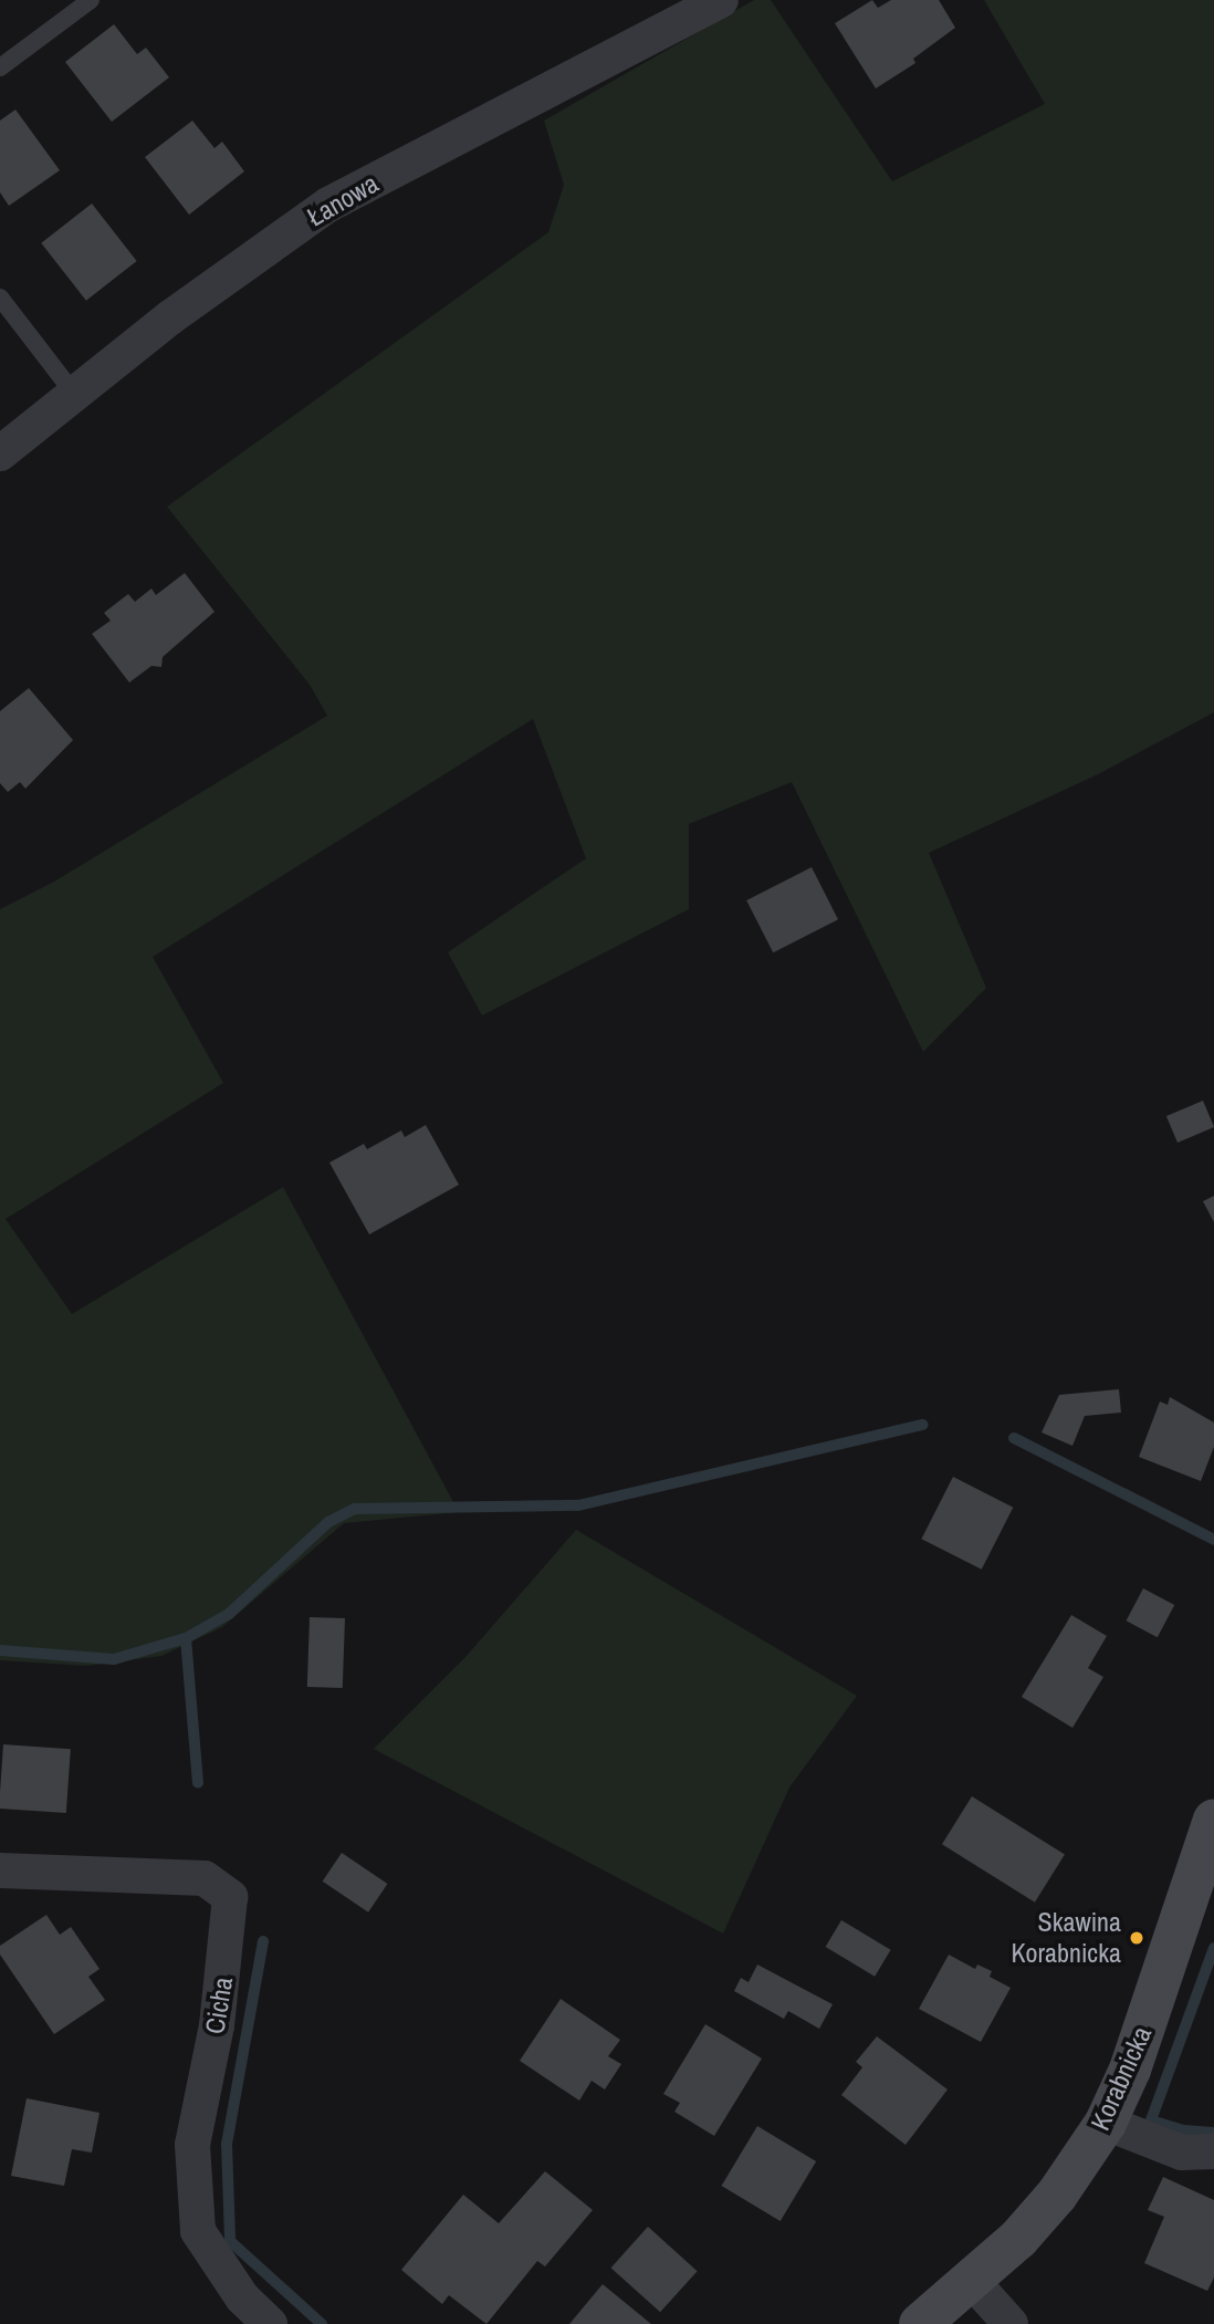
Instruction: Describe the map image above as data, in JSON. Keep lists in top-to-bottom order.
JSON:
{
  "streets": {
    "street": ["Łanowa", "Cicha", "Korabnicka"]
  },
  "places": ["Skawina Korabnicka"]
}
